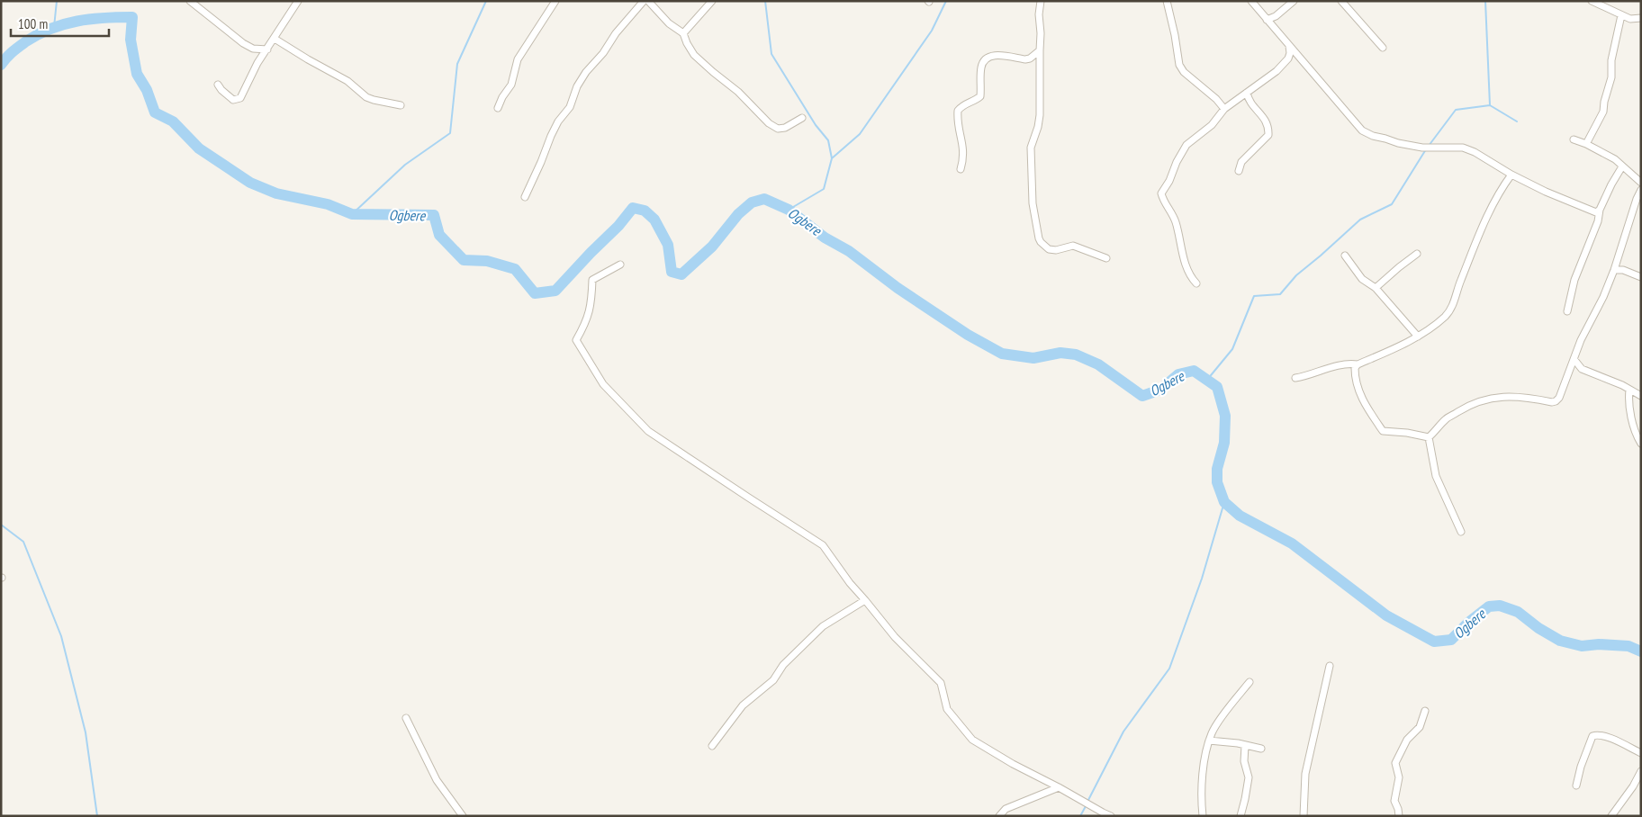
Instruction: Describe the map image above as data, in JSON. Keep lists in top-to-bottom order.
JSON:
{
  "water": ["Ogbere"],
  "scale_bar": "100 m"
}
